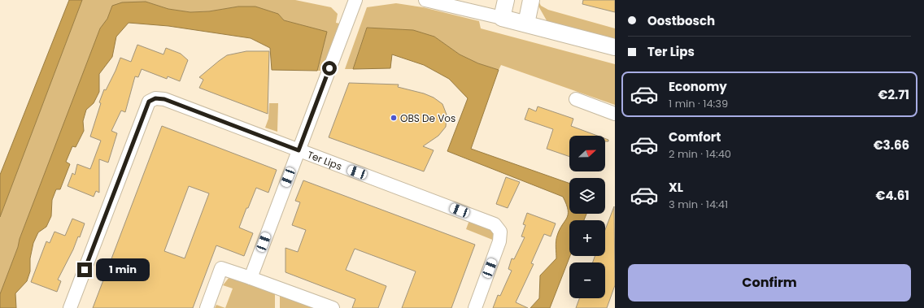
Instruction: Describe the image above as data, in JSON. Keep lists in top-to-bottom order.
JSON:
{
  "streets": {
    "street": ["Ter Lips"]
  },
  "places": ["OBS De Vos"],
  "north": "right",
  "page": {
    "banner": ["Oostbosch", "Ter Lips"],
    "list": [
      {
        "name": "Economy",
        "note": "1 min · 14:39",
        "value": "€2.71"
      },
      {
        "name": "Comfort",
        "note": "2 min · 14:40",
        "value": "€3.66"
      },
      {
        "name": "XL",
        "note": "3 min · 14:41",
        "value": "€4.61"
      }
    ],
    "map_buttons": ["+", "−"],
    "buttons": "Confirm",
    "bubble": "1 min"
  }
}
